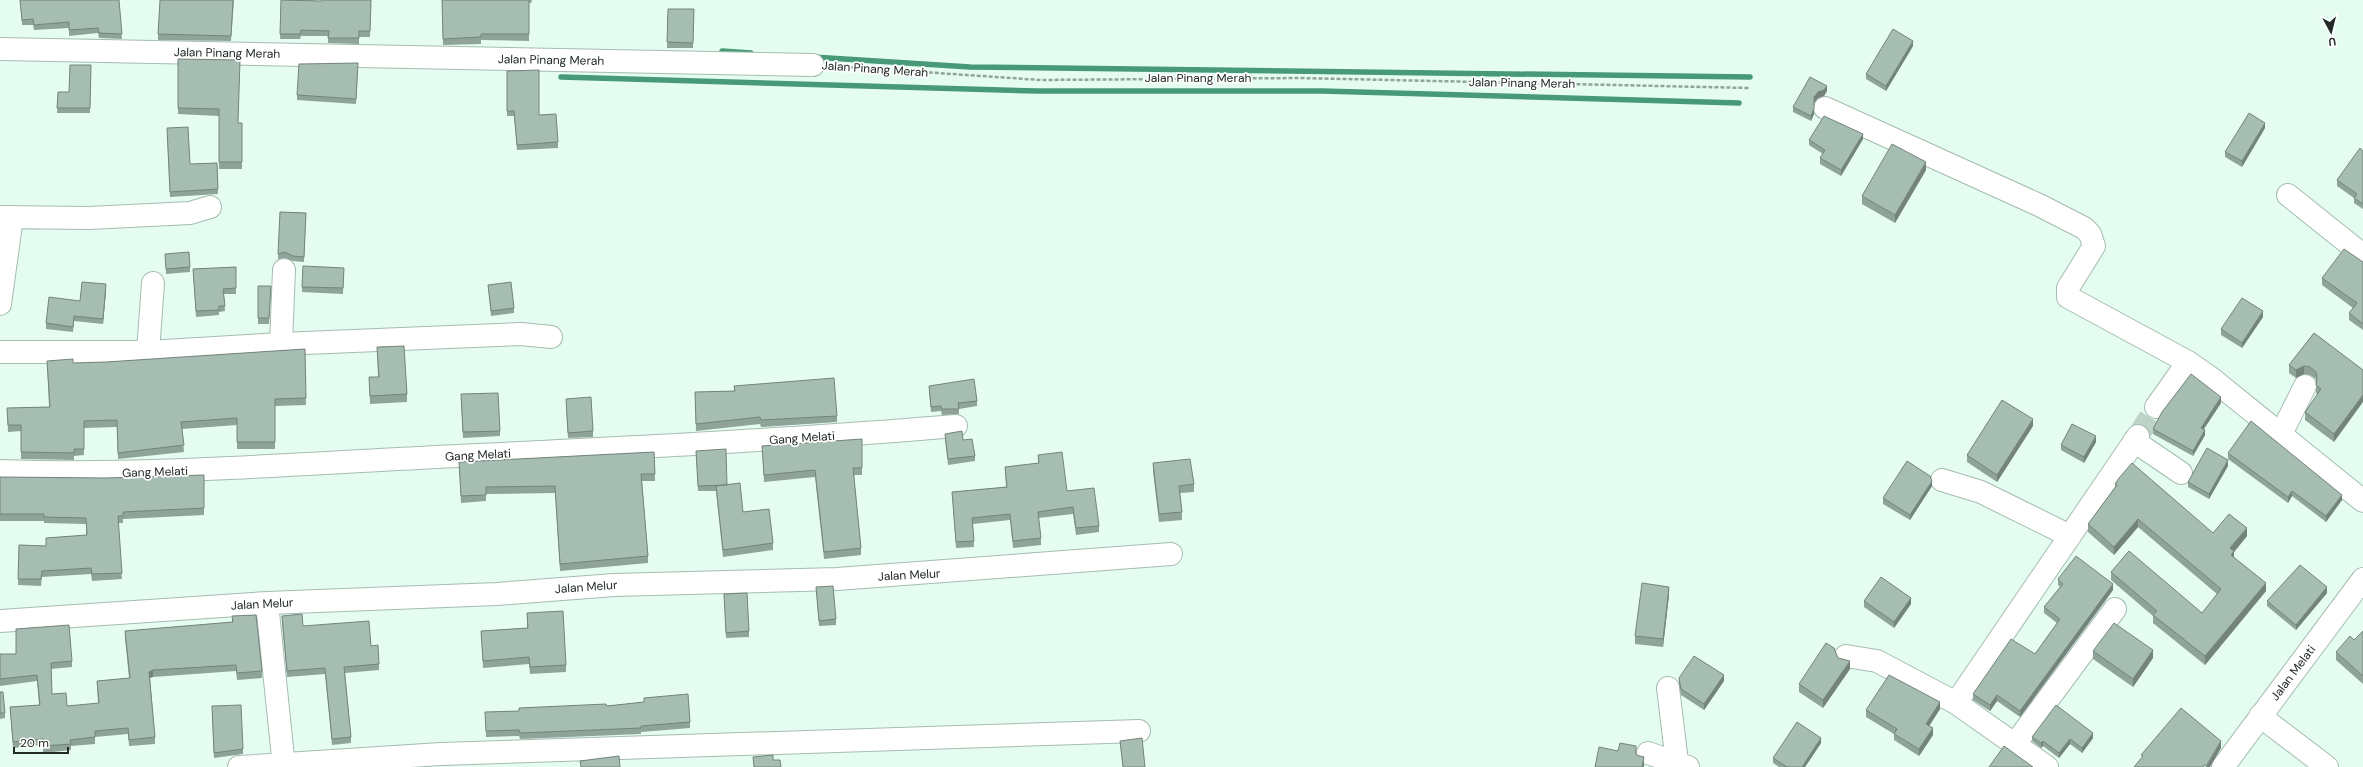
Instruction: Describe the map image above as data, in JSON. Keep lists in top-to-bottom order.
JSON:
{
  "streets": {
    "street": [
      "Jalan Pinang Merah",
      "Gang Melati",
      "Jalan Melur",
      "Jalan Melati"
    ]
  },
  "scale_bar": "20 m",
  "north": "bottom"
}
